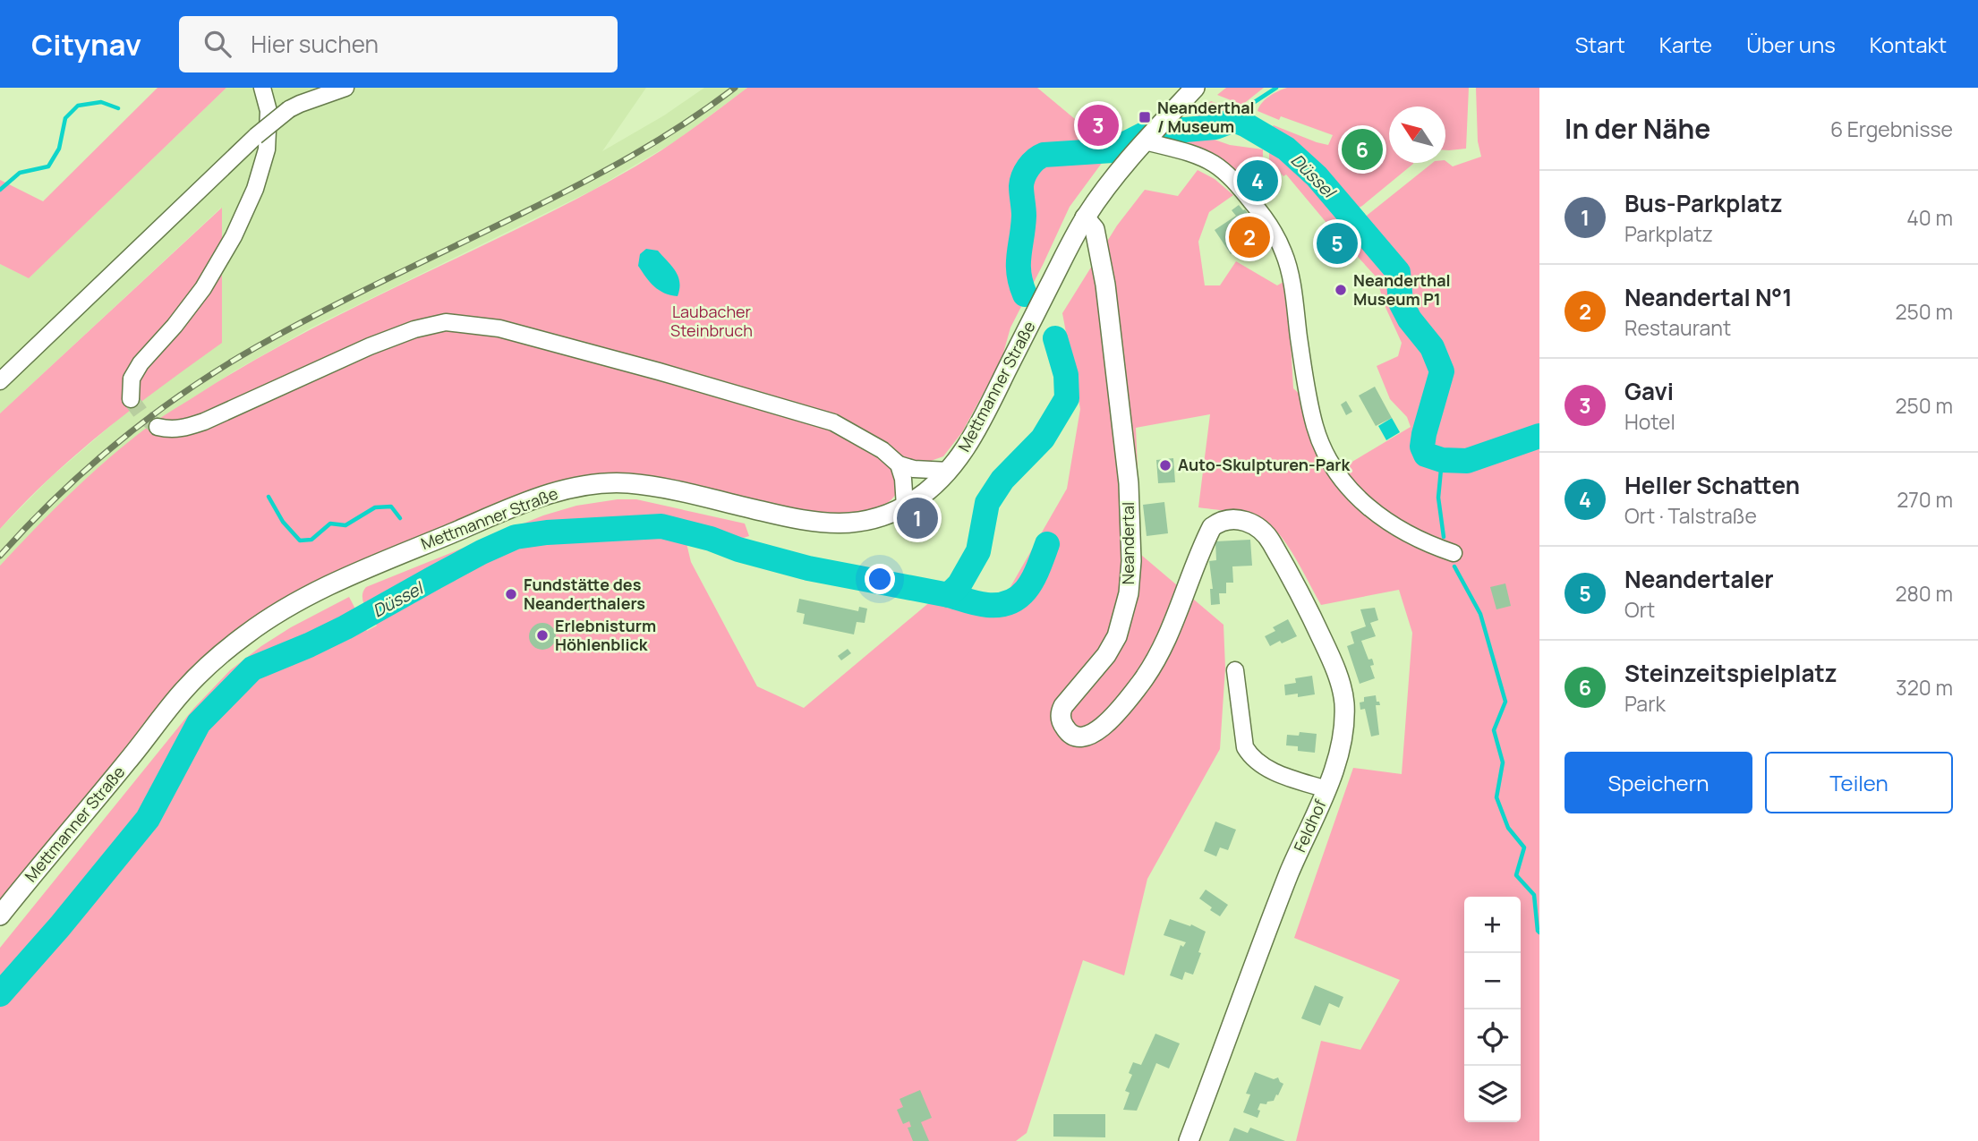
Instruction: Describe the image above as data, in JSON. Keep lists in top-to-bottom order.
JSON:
{
  "streets": {
    "main road": ["Mettmanner Straße", "Neandertal", "Feldhof"]
  },
  "crossings": [
    ["Mettmanner Straße", "Neandertal"],
    ["Neandertal", "Feldhof"]
  ],
  "water": ["Düssel"],
  "parks": ["Laubacher Steinbruch"],
  "places": {
    "transit": ["Neanderthal / Museum"],
    "other": [
      "Neanderthal Museum P1",
      "Auto-Skulpturen-Park",
      "Fundstätte des Neanderthalers",
      "Erlebnisturm Höhlenblick"
    ]
  },
  "north": "top left",
  "page": {
    "header": "Citynav",
    "search": "Hier suchen",
    "nav": [
      "Start",
      "Karte",
      "Über uns",
      "Kontakt"
    ],
    "heading": ["In der Nähe", "6 Ergebnisse"],
    "pins": [
      "3",
      "6",
      "4",
      "2",
      "5",
      "1"
    ],
    "list": [
      {
        "mark": "1",
        "name": "Bus-Parkplatz",
        "note": "Parkplatz",
        "value": "40 m"
      },
      {
        "mark": "2",
        "name": "Neandertal N°1",
        "note": "Restaurant",
        "value": "250 m"
      },
      {
        "mark": "3",
        "name": "Gavi",
        "note": "Hotel",
        "value": "250 m"
      },
      {
        "mark": "4",
        "name": "Heller Schatten",
        "note": "Ort · Talstraße",
        "value": "270 m"
      },
      {
        "mark": "5",
        "name": "Neandertaler",
        "note": "Ort",
        "value": "280 m"
      },
      {
        "mark": "6",
        "name": "Steinzeitspielplatz",
        "note": "Park",
        "value": "320 m"
      }
    ],
    "buttons": ["Speichern", "Teilen"],
    "map_buttons": ["+", "−"]
  }
}
